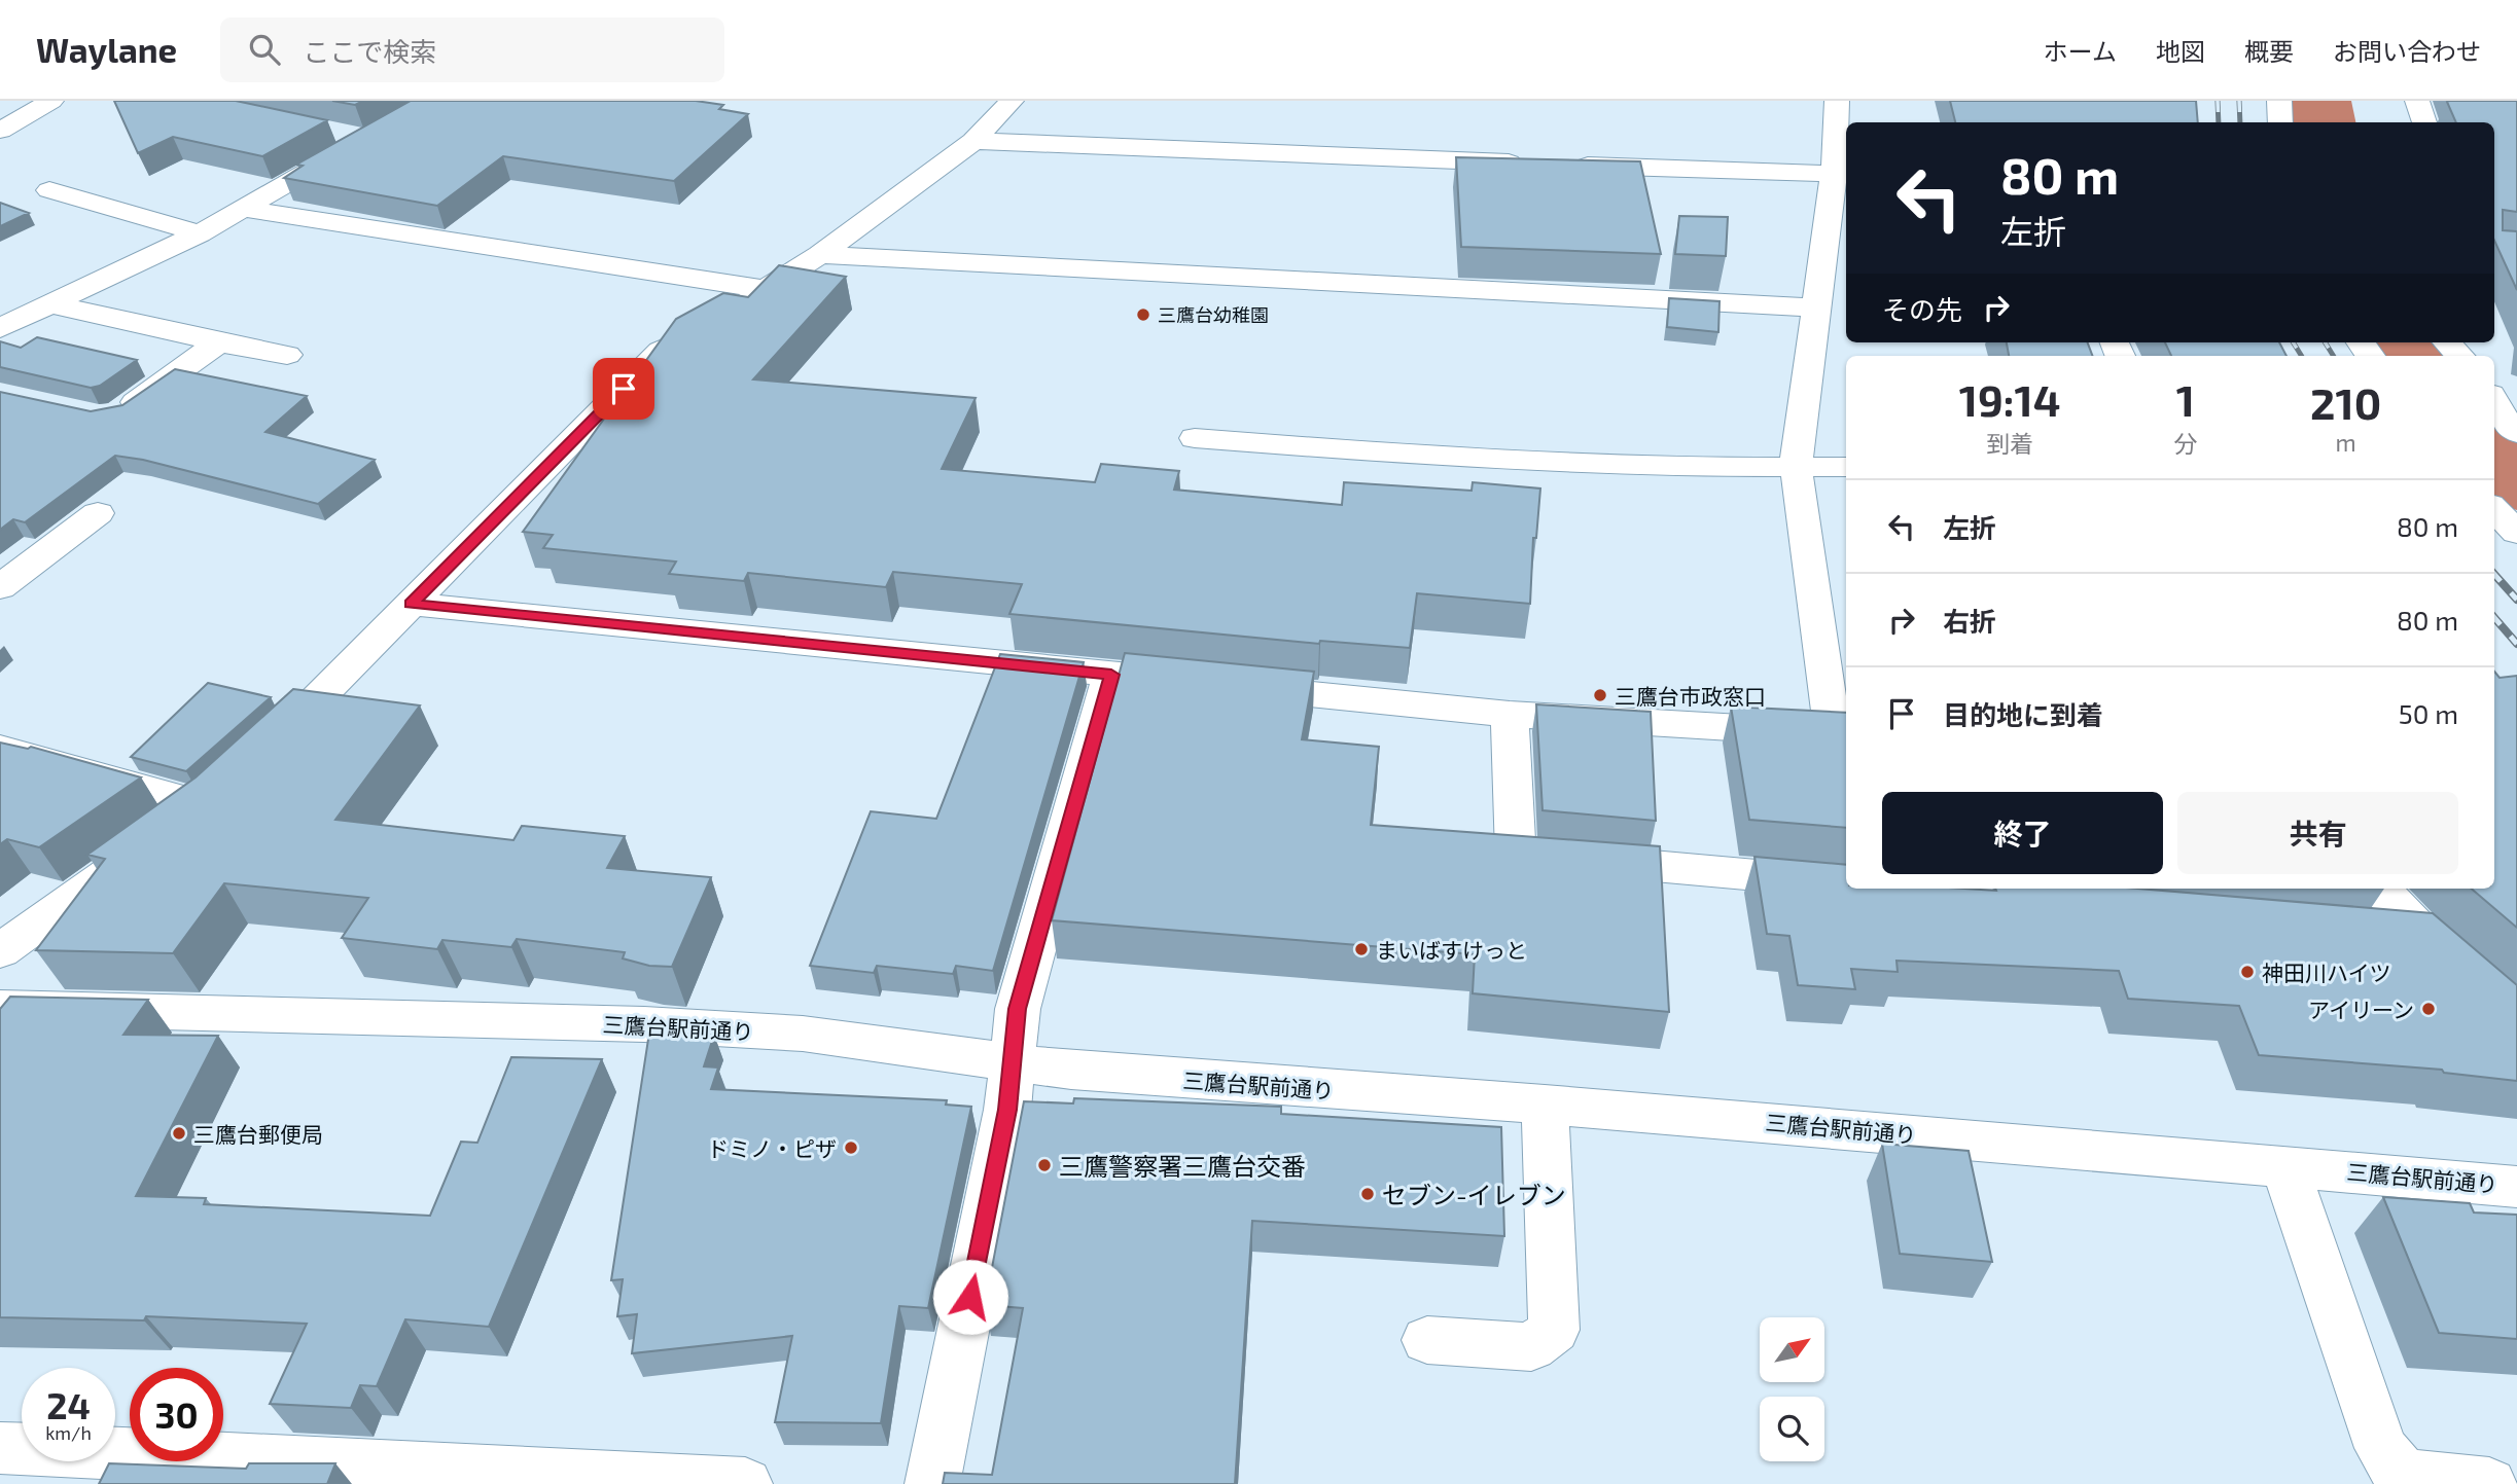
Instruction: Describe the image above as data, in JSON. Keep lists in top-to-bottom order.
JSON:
{
  "streets": {
    "street": ["三鷹台駅前通り"]
  },
  "places": [
    "三鷹台幼稚園",
    "三鷹台市政窓口",
    "まいばすけっと",
    "神田川ハイツ",
    "アイリーン",
    "三鷹台郵便局",
    "ドミノ・ピザ",
    "三鷹警察署三鷹台交番",
    "セブン-イレブン"
  ],
  "north": "top right",
  "page": {
    "header": "Waylane",
    "search": "ここで検索",
    "nav": [
      "ホーム",
      "地図",
      "概要",
      "お問い合わせ"
    ],
    "turn": ["80 m", "左折"],
    "then": "その先",
    "eta": [
      "19:14",
      "到着",
      "1",
      "分",
      "210",
      "m"
    ],
    "list": [
      {
        "name": "左折",
        "value": "80 m"
      },
      {
        "name": "右折",
        "value": "80 m"
      },
      {
        "name": "目的地に到着",
        "value": "50 m"
      }
    ],
    "buttons": ["終了", "共有"],
    "speed": "24 km/h",
    "limit": "30"
  }
}
